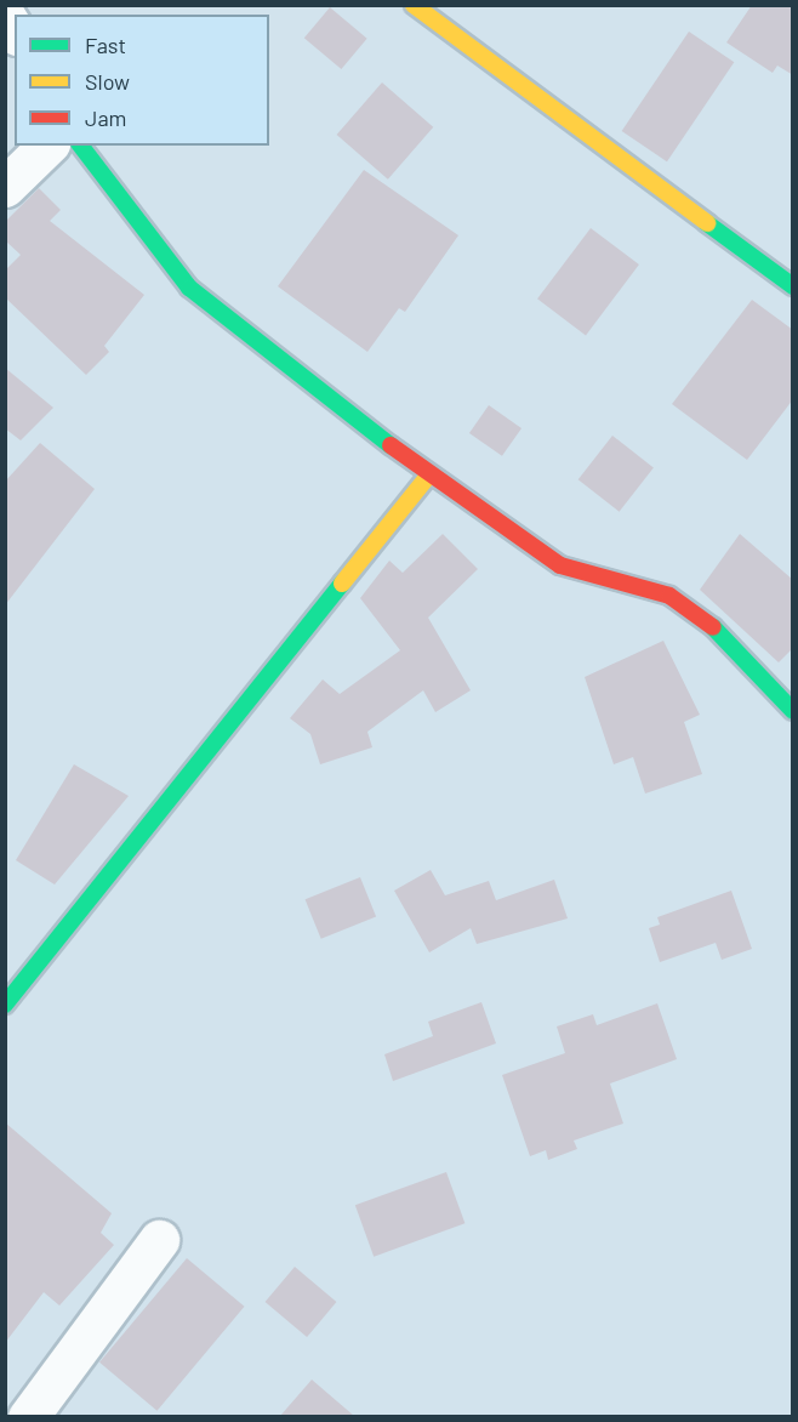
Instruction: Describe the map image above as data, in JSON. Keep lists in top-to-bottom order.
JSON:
{
  "legend": ["Fast", "Slow", "Jam"]
}
